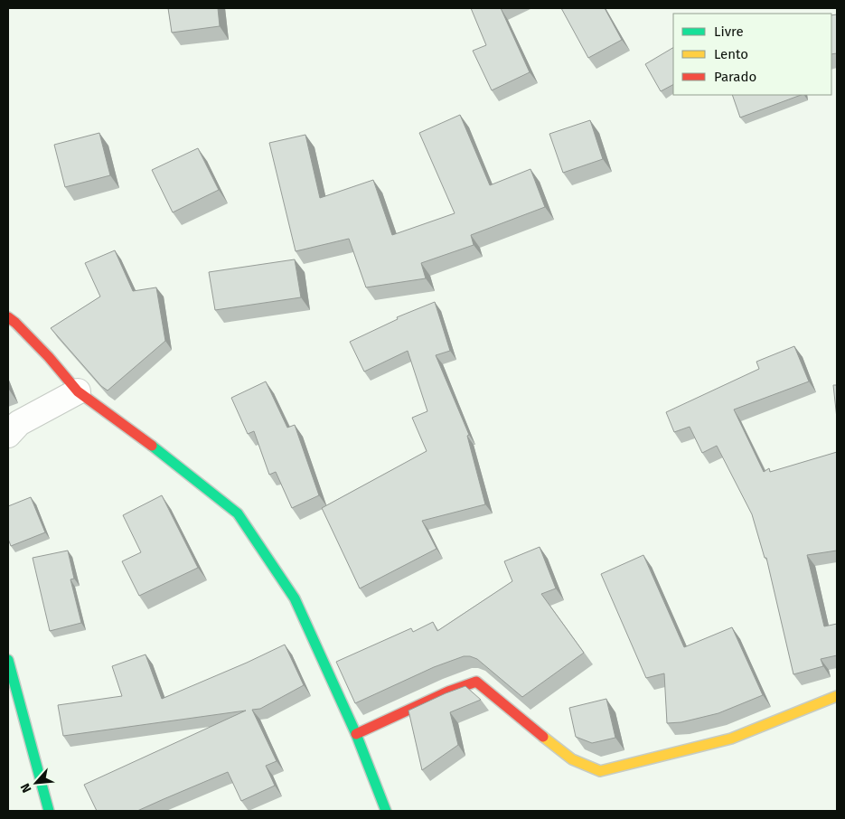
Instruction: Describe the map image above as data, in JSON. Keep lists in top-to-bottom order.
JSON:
{
  "legend": ["Livre", "Lento", "Parado"],
  "north": "bottom left"
}
